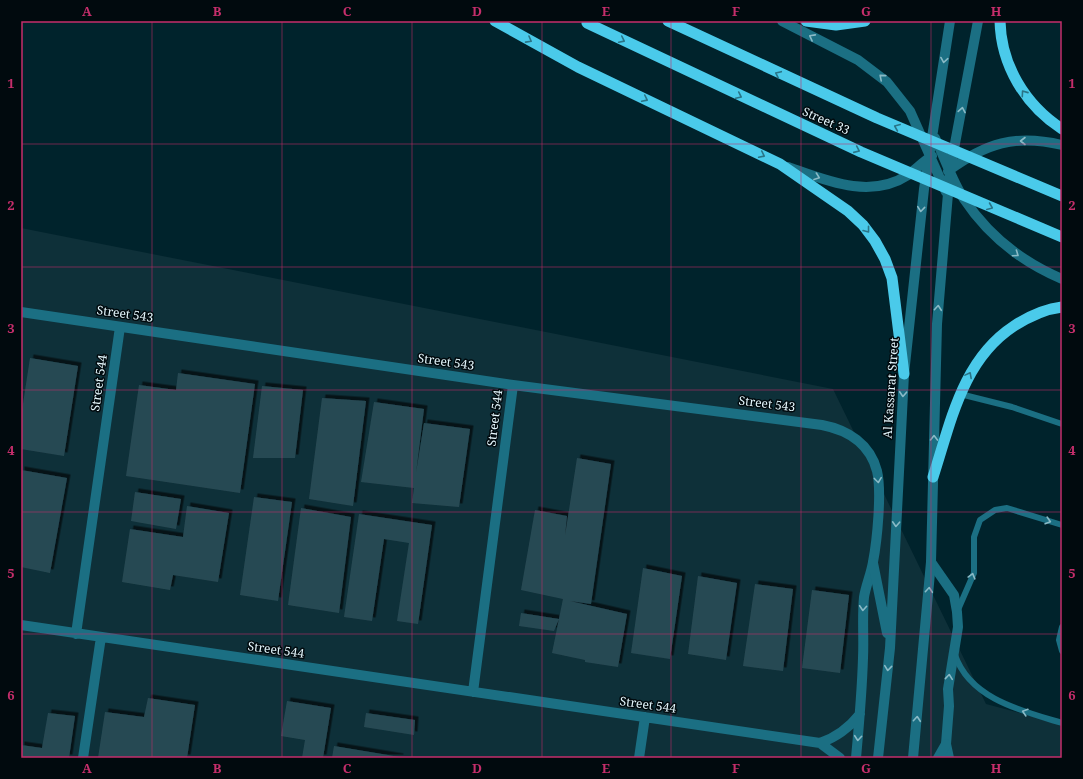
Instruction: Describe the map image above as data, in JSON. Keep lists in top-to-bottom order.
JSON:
{
  "streets": {
    "highway": ["Street 33"],
    "street": ["Street 543", "Street 544", "Al Kassarat Street"]
  },
  "crossings": [
    ["Street 543", "Street 544"]
  ],
  "one_way": ["Street 543"],
  "grid": {
    "columns": [
      "A",
      "B",
      "C",
      "D",
      "E",
      "F",
      "G",
      "H"
    ],
    "rows": [
      "1",
      "2",
      "3",
      "4",
      "5",
      "6"
    ]
  }
}
